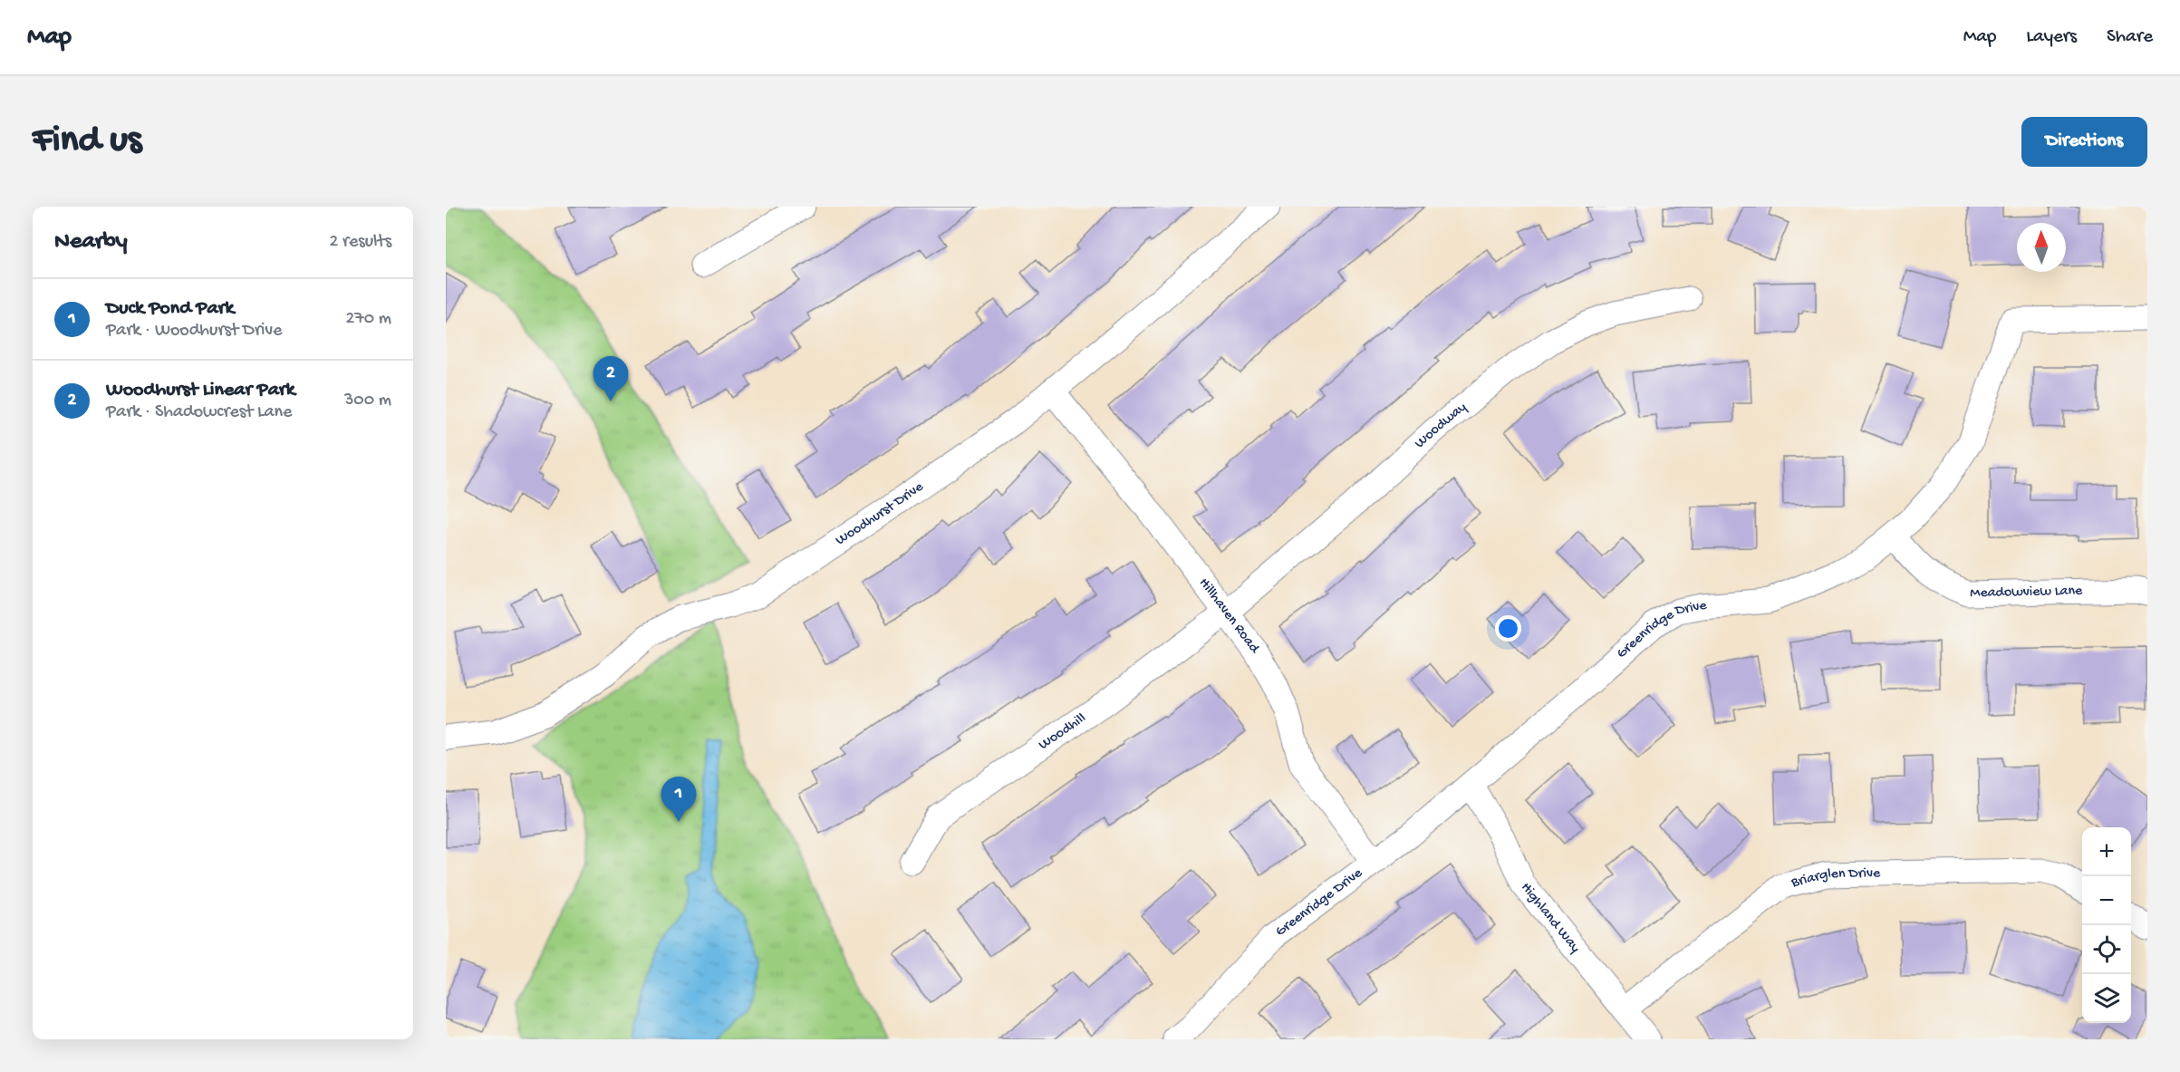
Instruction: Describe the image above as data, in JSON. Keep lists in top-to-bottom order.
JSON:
{
  "streets": {
    "street": [
      "Woodway",
      "Woodhurst Drive",
      "Meadowview Lane",
      "Hillhaven Road",
      "Greenridge Drive",
      "Woodhill",
      "Briarglen Drive",
      "Highland Way"
    ]
  },
  "crossings": [
    ["Woodway", "Hillhaven Road"],
    ["Woodway", "Woodhill"],
    ["Woodhurst Drive", "Hillhaven Road"],
    ["Meadowview Lane", "Greenridge Drive"],
    ["Hillhaven Road", "Greenridge Drive"],
    ["Hillhaven Road", "Woodhill"],
    ["Greenridge Drive", "Highland Way"],
    ["Briarglen Drive", "Highland Way"]
  ],
  "north": "top",
  "page": {
    "header": "Map",
    "nav": ["Map", "Layers", "Share"],
    "buttons": "Directions",
    "title": "Find us",
    "heading": ["Nearby", "2 results"],
    "list": [
      {
        "mark": "1",
        "name": "Duck Pond Park",
        "note": "Park · Woodhurst Drive",
        "value": "270 m"
      },
      {
        "mark": "2",
        "name": "Woodhurst Linear Park",
        "note": "Park · Shadowcrest Lane",
        "value": "300 m"
      }
    ],
    "pins": ["2", "1"],
    "map_buttons": ["+", "−"]
  }
}
